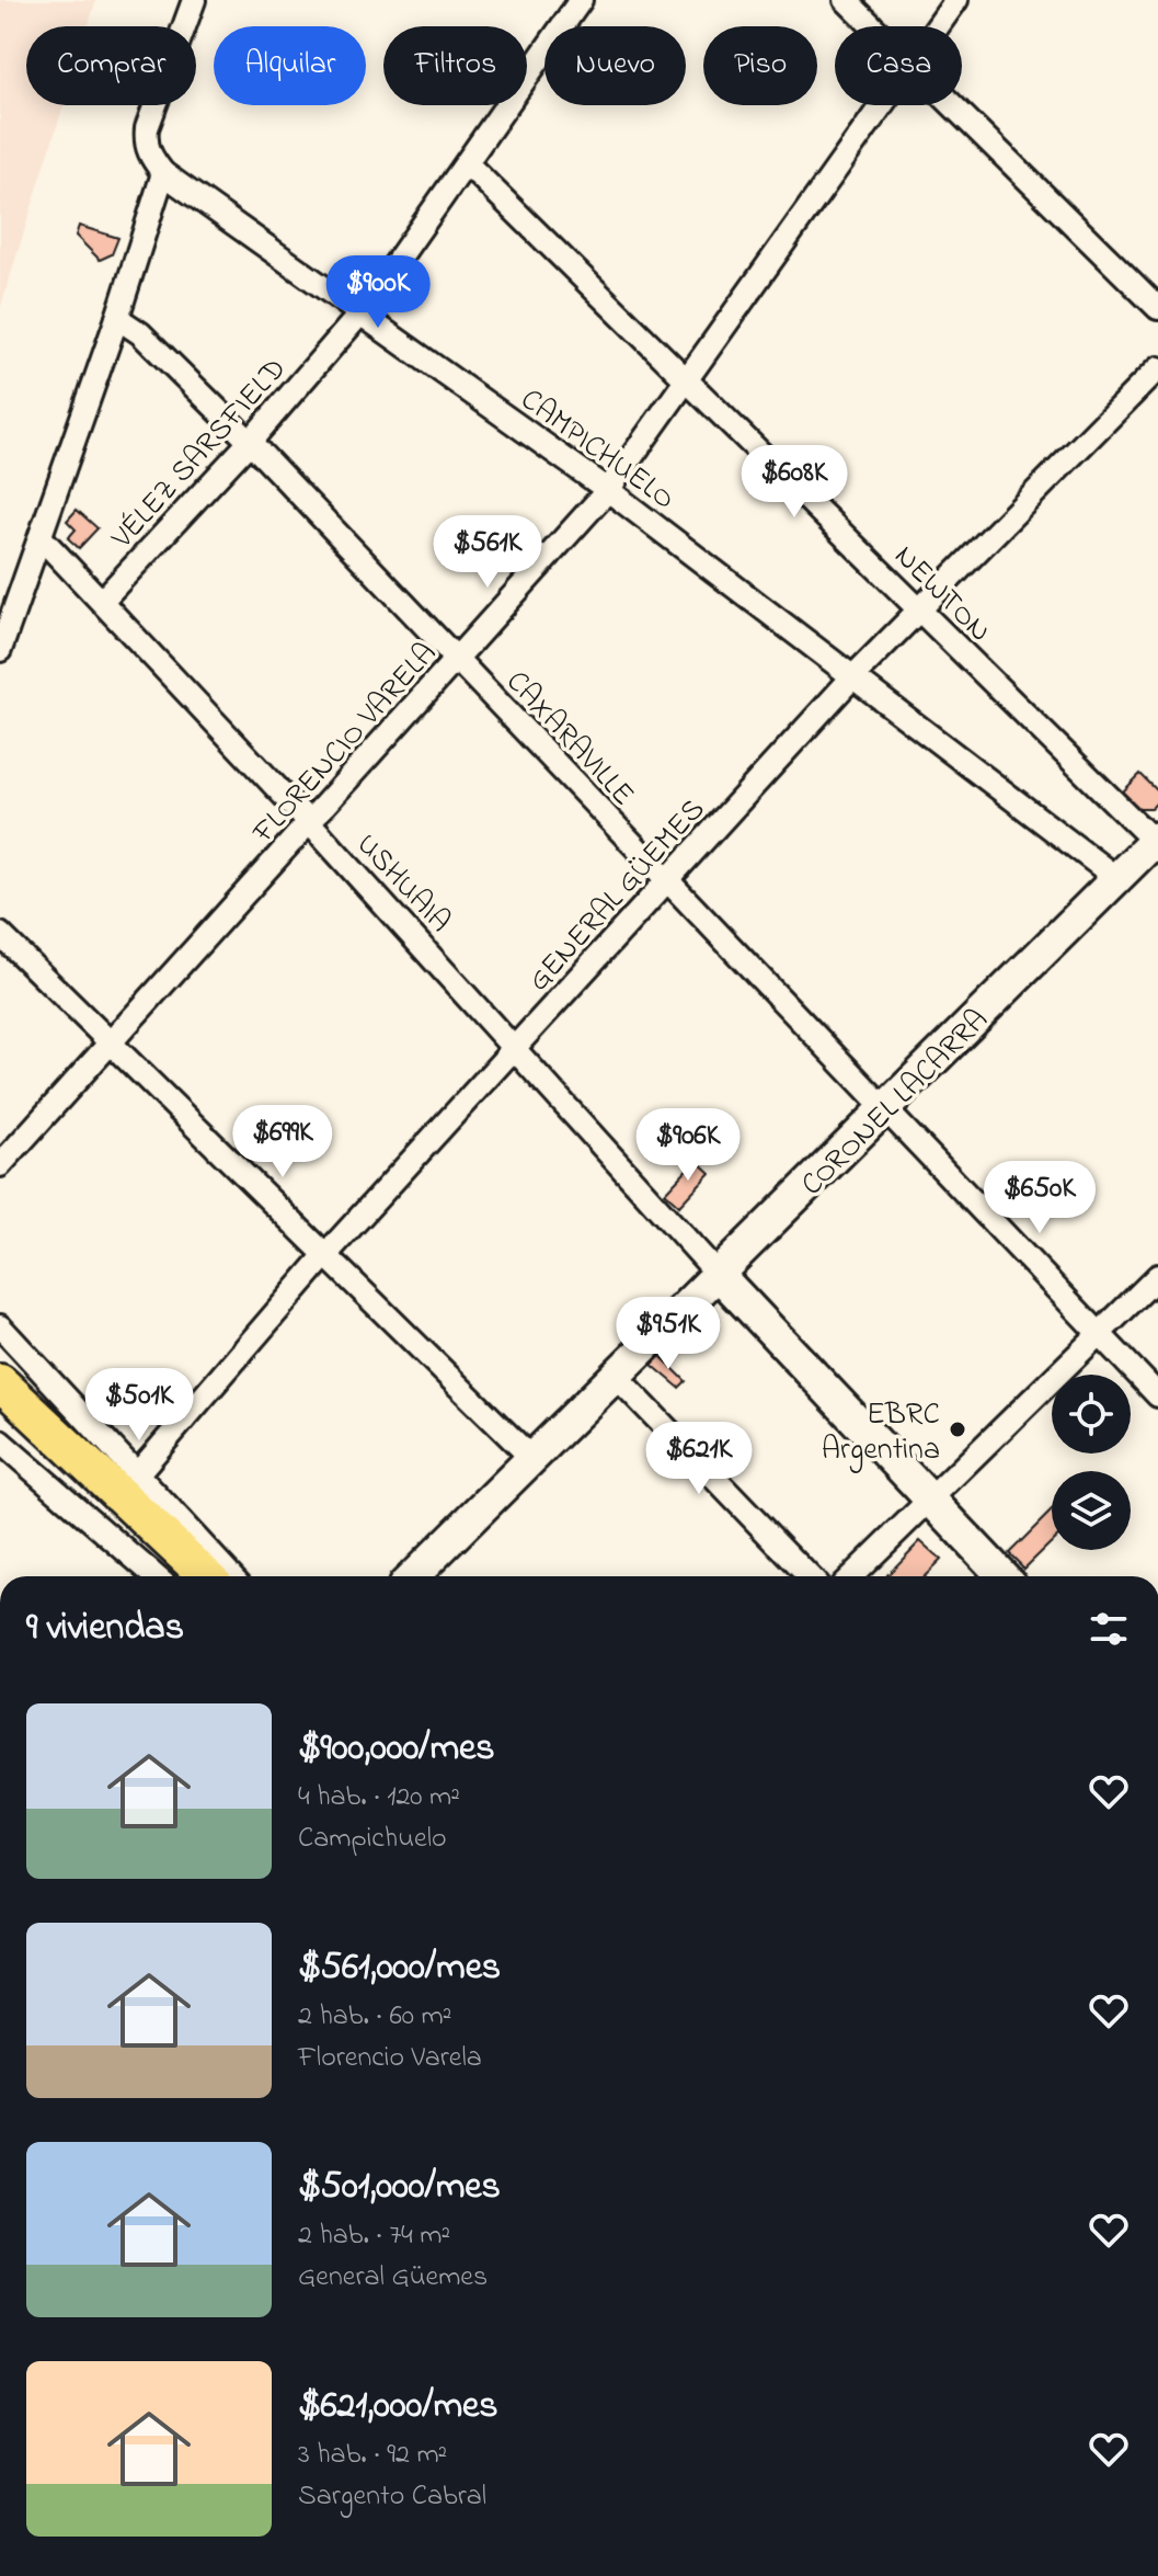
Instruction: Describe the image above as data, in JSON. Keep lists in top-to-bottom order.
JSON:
{
  "streets": {
    "street": [
      "CAMPICHUELO",
      "VÉLEZ SARSFIELD",
      "NEWTON",
      "CAXARAVILLE",
      "FLORENCIO VARELA",
      "USHUAIA",
      "GENERAL GÜEMES",
      "CORONEL LACARRA"
    ]
  },
  "crossings": [
    ["CAMPICHUELO", "VÉLEZ SARSFIELD"],
    ["CAMPICHUELO", "FLORENCIO VARELA"],
    ["CAMPICHUELO", "GENERAL GÜEMES"],
    ["CAMPICHUELO", "CORONEL LACARRA"],
    ["VÉLEZ SARSFIELD", "NEWTON"],
    ["VÉLEZ SARSFIELD", "CAXARAVILLE"],
    ["VÉLEZ SARSFIELD", "USHUAIA"],
    ["NEWTON", "FLORENCIO VARELA"],
    ["NEWTON", "GENERAL GÜEMES"],
    ["NEWTON", "CORONEL LACARRA"],
    ["CAXARAVILLE", "FLORENCIO VARELA"],
    ["CAXARAVILLE", "GENERAL GÜEMES"],
    ["CAXARAVILLE", "CORONEL LACARRA"],
    ["FLORENCIO VARELA", "USHUAIA"],
    ["USHUAIA", "GENERAL GÜEMES"],
    ["USHUAIA", "CORONEL LACARRA"]
  ],
  "places": ["EBRC Argentina"],
  "page": {
    "chip": [
      "Comprar",
      "Alquilar",
      "Filtros",
      "Nuevo",
      "Piso",
      "Casa"
    ],
    "price": [
      "$900K",
      "$608K",
      "$561K",
      "$699K",
      "$906K",
      "$650K",
      "$951K",
      "$501K",
      "$621K"
    ],
    "heading": "9 viviendas",
    "list": [
      {
        "name": "$900,000/mes",
        "note": "4 hab. · 120 m² · Campichuelo"
      },
      {
        "name": "$561,000/mes",
        "note": "2 hab. · 60 m² · Florencio Varela"
      },
      {
        "name": "$501,000/mes",
        "note": "2 hab. · 74 m² · General Güemes"
      },
      {
        "name": "$621,000/mes",
        "note": "3 hab. · 92 m² · Sargento Cabral"
      }
    ]
  }
}
